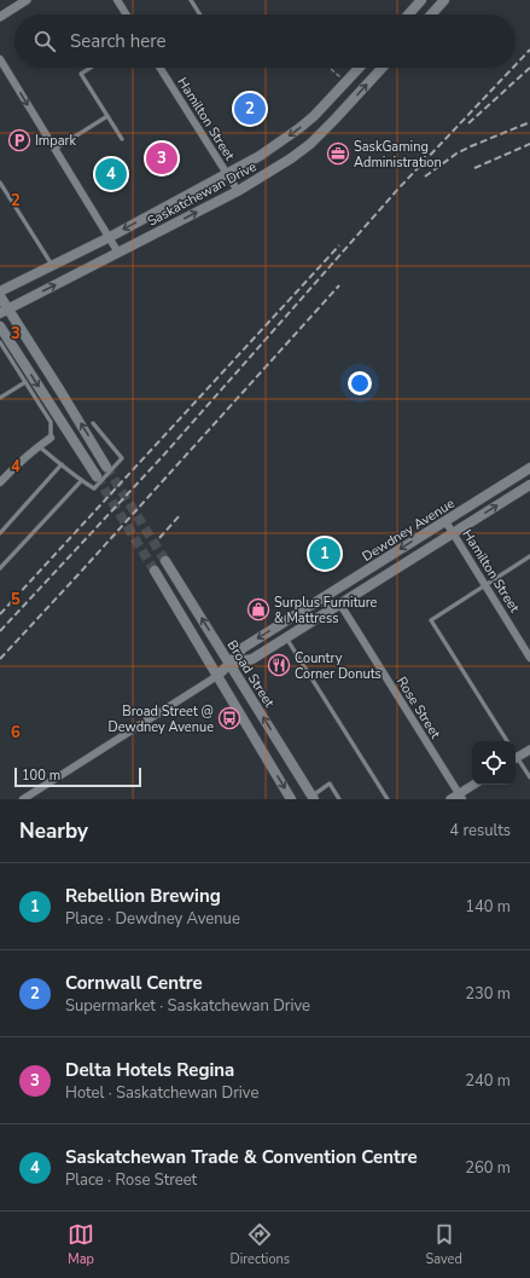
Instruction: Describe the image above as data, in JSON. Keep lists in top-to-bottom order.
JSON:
{
  "streets": {
    "main road": ["Saskatchewan Drive", "Dewdney Avenue", "Broad Street"],
    "street": ["Hamilton Street", "Rose Street"]
  },
  "crossings": [
    ["Hamilton Street", "Saskatchewan Drive"],
    ["Hamilton Street", "Dewdney Avenue"],
    ["Dewdney Avenue", "Broad Street"],
    ["Dewdney Avenue", "Rose Street"]
  ],
  "places": {
    "parking": ["Impark"],
    "office": ["SaskGaming Administration"],
    "shop": ["Surplus Furniture & Mattress"],
    "restaurant": ["Country Corner Donuts"],
    "bus stop": ["Broad Street @ Dewdney Avenue"]
  },
  "scale_bar": "100 m",
  "page": {
    "search": "Search here",
    "pins": [
      "2",
      "3",
      "4",
      "1"
    ],
    "scale": "100 m",
    "heading": ["Nearby", "4 results"],
    "list": [
      {
        "mark": "1",
        "name": "Rebellion Brewing",
        "note": "Place · Dewdney Avenue",
        "value": "140 m"
      },
      {
        "mark": "2",
        "name": "Cornwall Centre",
        "note": "Supermarket · Saskatchewan Drive",
        "value": "230 m"
      },
      {
        "mark": "3",
        "name": "Delta Hotels Regina",
        "note": "Hotel · Saskatchewan Drive",
        "value": "240 m"
      },
      {
        "mark": "4",
        "name": "Saskatchewan Trade & Convention Centre",
        "note": "Place · Rose Street",
        "value": "260 m"
      }
    ],
    "nav": ["Map", "Directions", "Saved"]
  },
  "grid": {
    "rows": [
      "2",
      "3",
      "4",
      "5",
      "6"
    ]
  }
}
